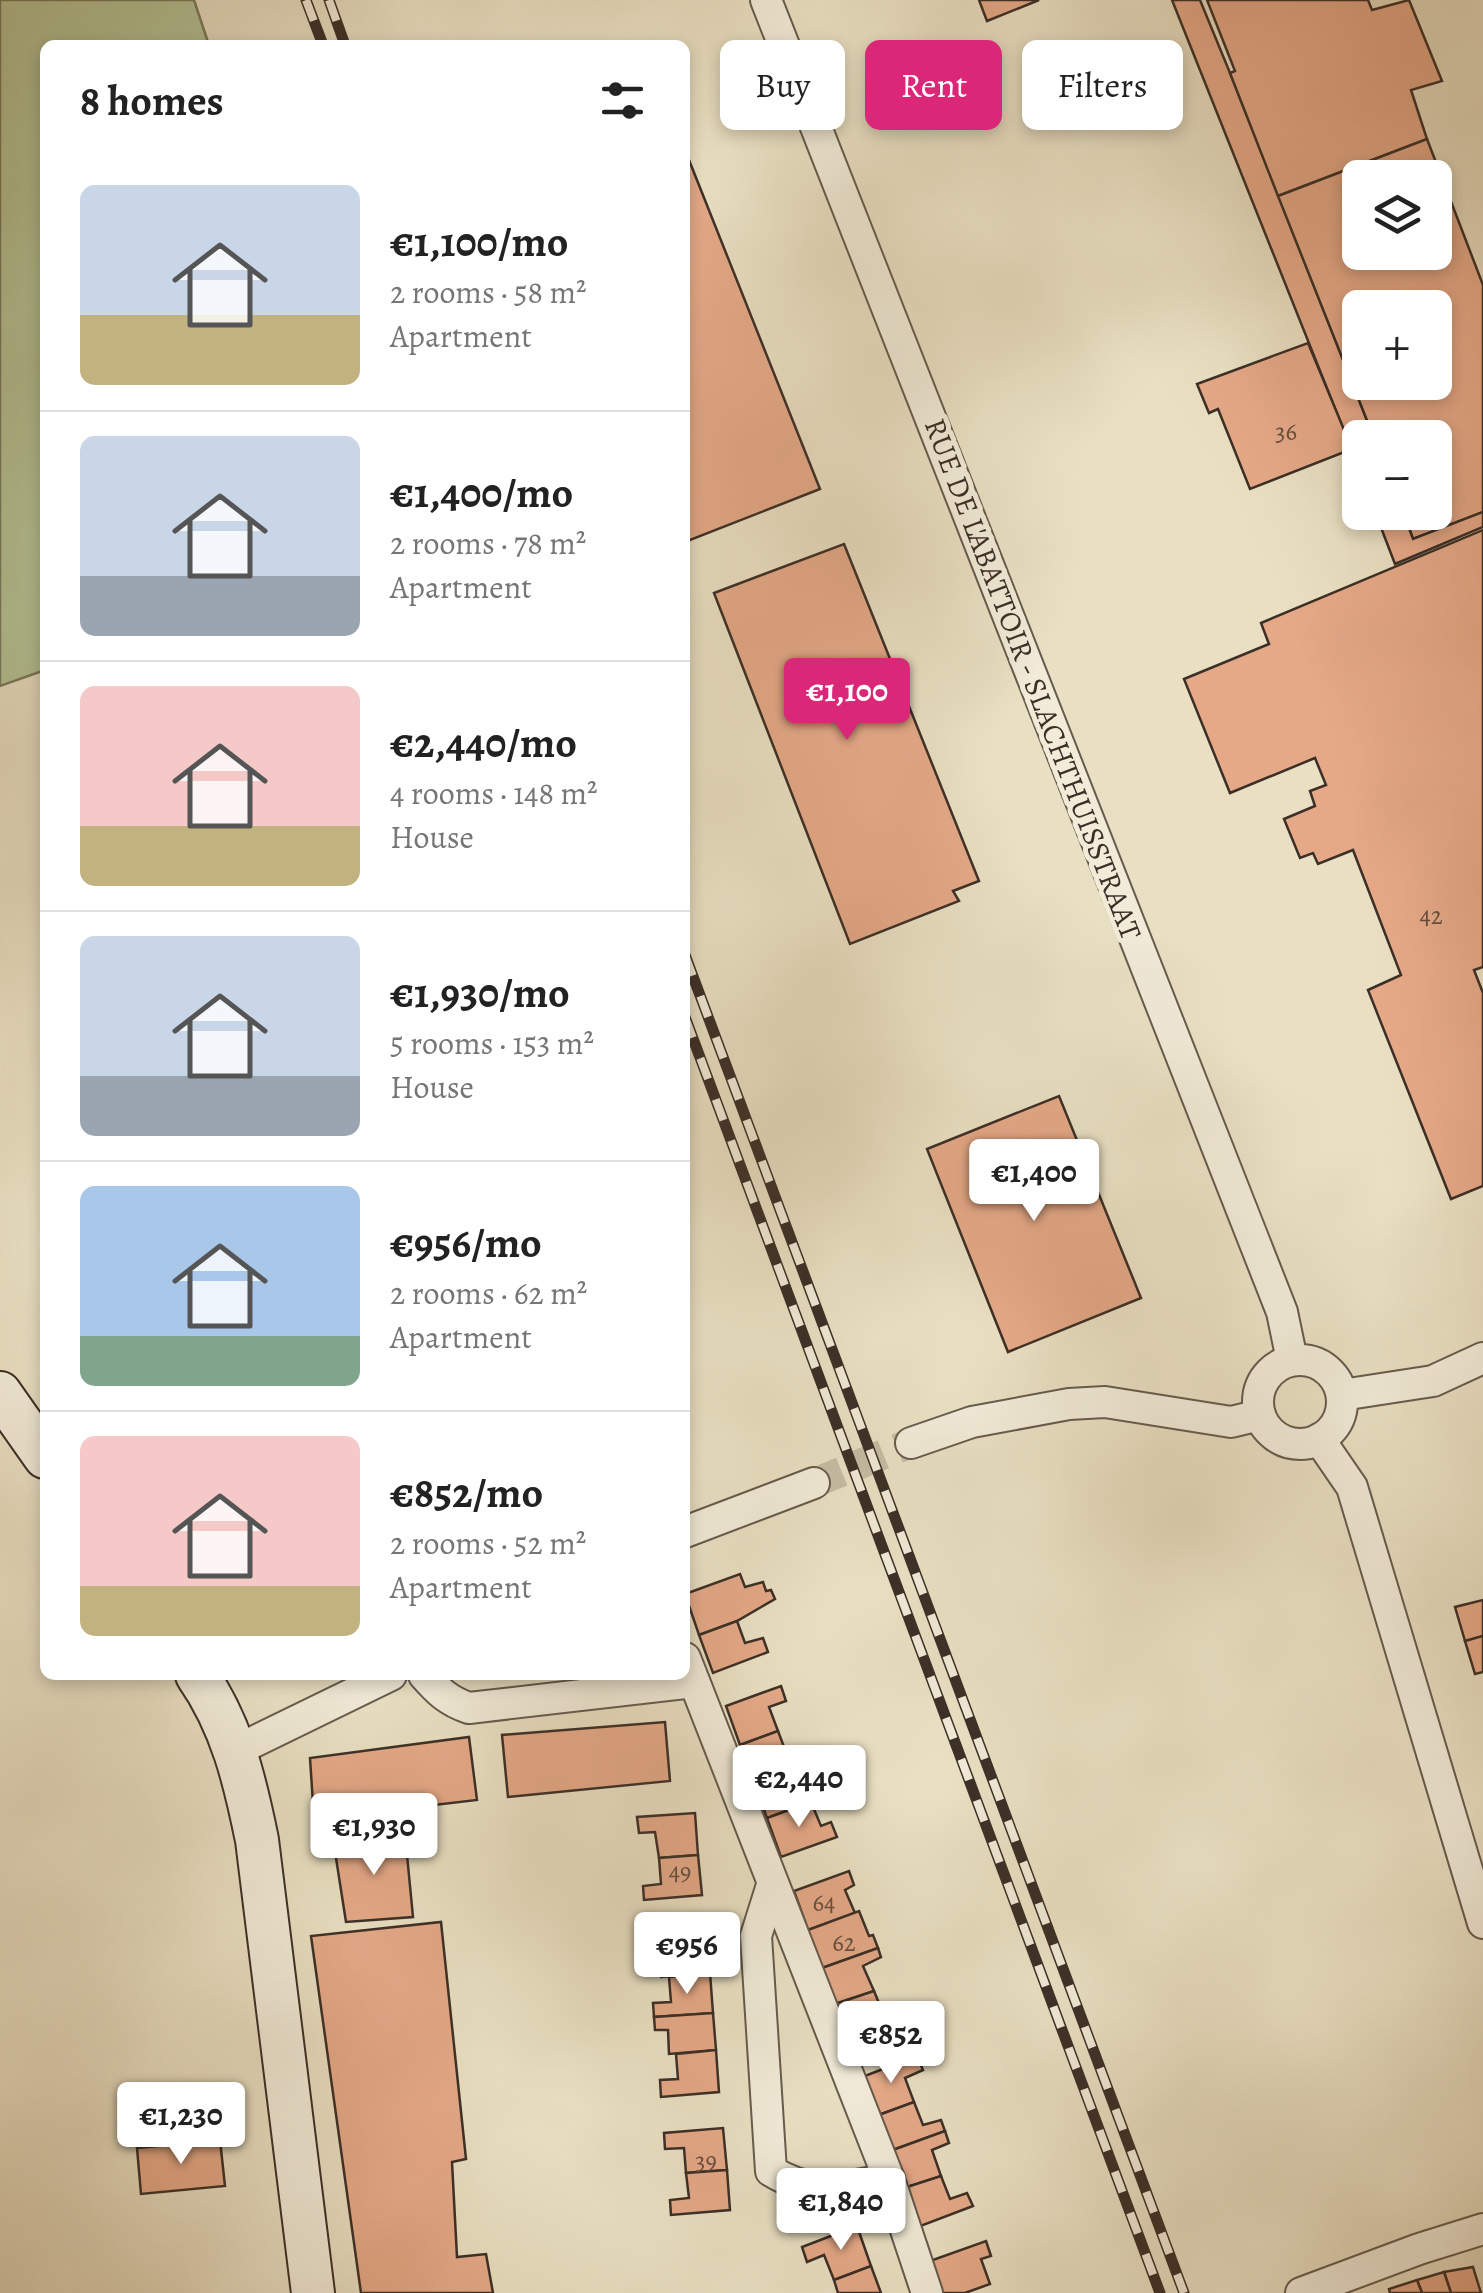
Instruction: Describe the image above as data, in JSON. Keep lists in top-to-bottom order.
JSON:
{
  "streets": {
    "street": ["RUE DE L'ABATTOIR - SLACHTHUISSTRAAT"]
  },
  "house_numbers": [
    "36",
    "42",
    "49",
    "64",
    "62",
    "39"
  ],
  "page": {
    "chip": ["Buy", "Rent", "Filters"],
    "heading": "8 homes",
    "map_buttons": ["+", "−"],
    "list": [
      {
        "name": "€1,100/mo",
        "note": "2 rooms · 58 m² · Apartment"
      },
      {
        "name": "€1,400/mo",
        "note": "2 rooms · 78 m² · Apartment"
      },
      {
        "name": "€2,440/mo",
        "note": "4 rooms · 148 m² · House"
      },
      {
        "name": "€1,930/mo",
        "note": "5 rooms · 153 m² · House"
      },
      {
        "name": "€956/mo",
        "note": "2 rooms · 62 m² · Apartment"
      },
      {
        "name": "€852/mo",
        "note": "2 rooms · 52 m² · Apartment"
      }
    ],
    "price": [
      "€1,100",
      "€1,400",
      "€2,440",
      "€1,930",
      "€956",
      "€852",
      "€1,230",
      "€1,840"
    ]
  }
}
